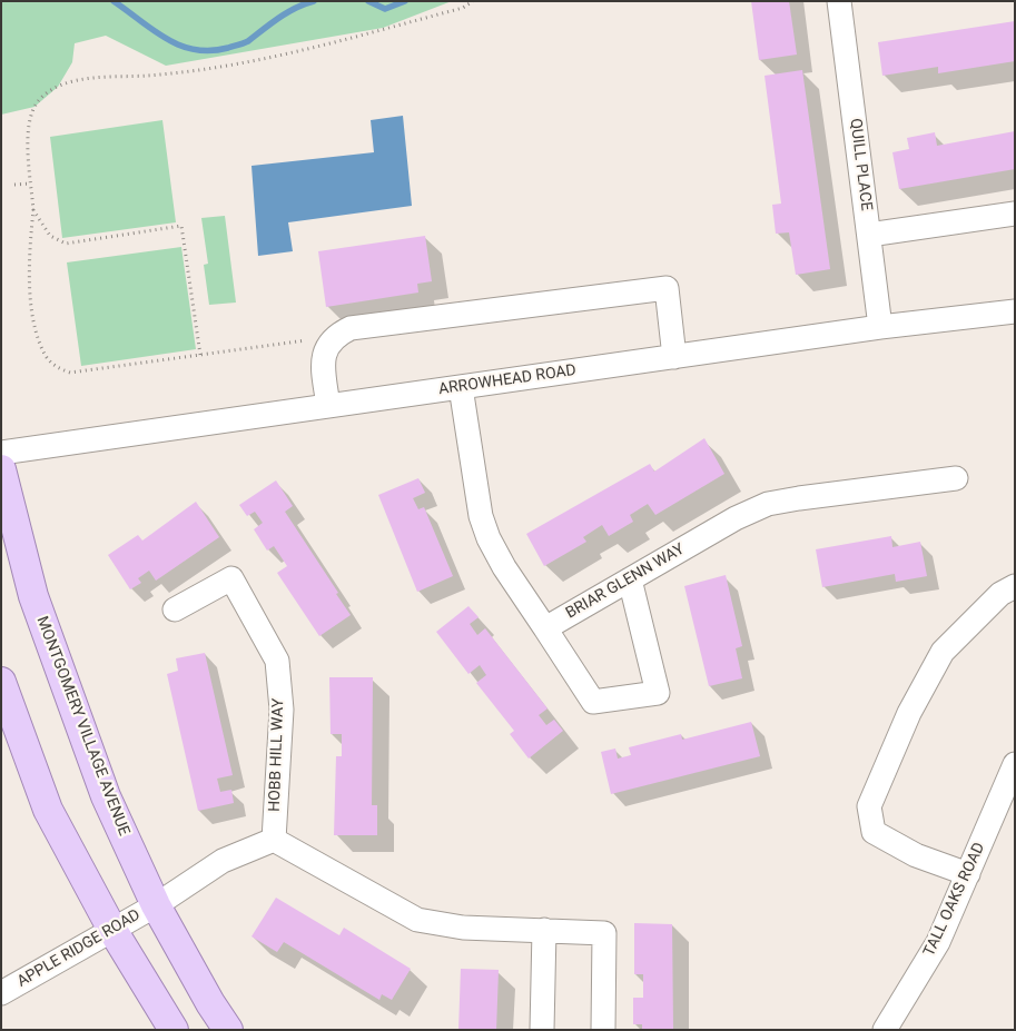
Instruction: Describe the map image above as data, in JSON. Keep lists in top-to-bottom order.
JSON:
{
  "streets": {
    "main road": ["MONTGOMERY VILLAGE AVENUE"],
    "street": [
      "QUILL PLACE",
      "ARROWHEAD ROAD",
      "BRIAR GLENN WAY",
      "HOBB HILL WAY",
      "TALL OAKS ROAD",
      "APPLE RIDGE ROAD"
    ]
  },
  "crossings": [
    ["QUILL PLACE", "ARROWHEAD ROAD"],
    ["MONTGOMERY VILLAGE AVENUE", "APPLE RIDGE ROAD"]
  ]
}
